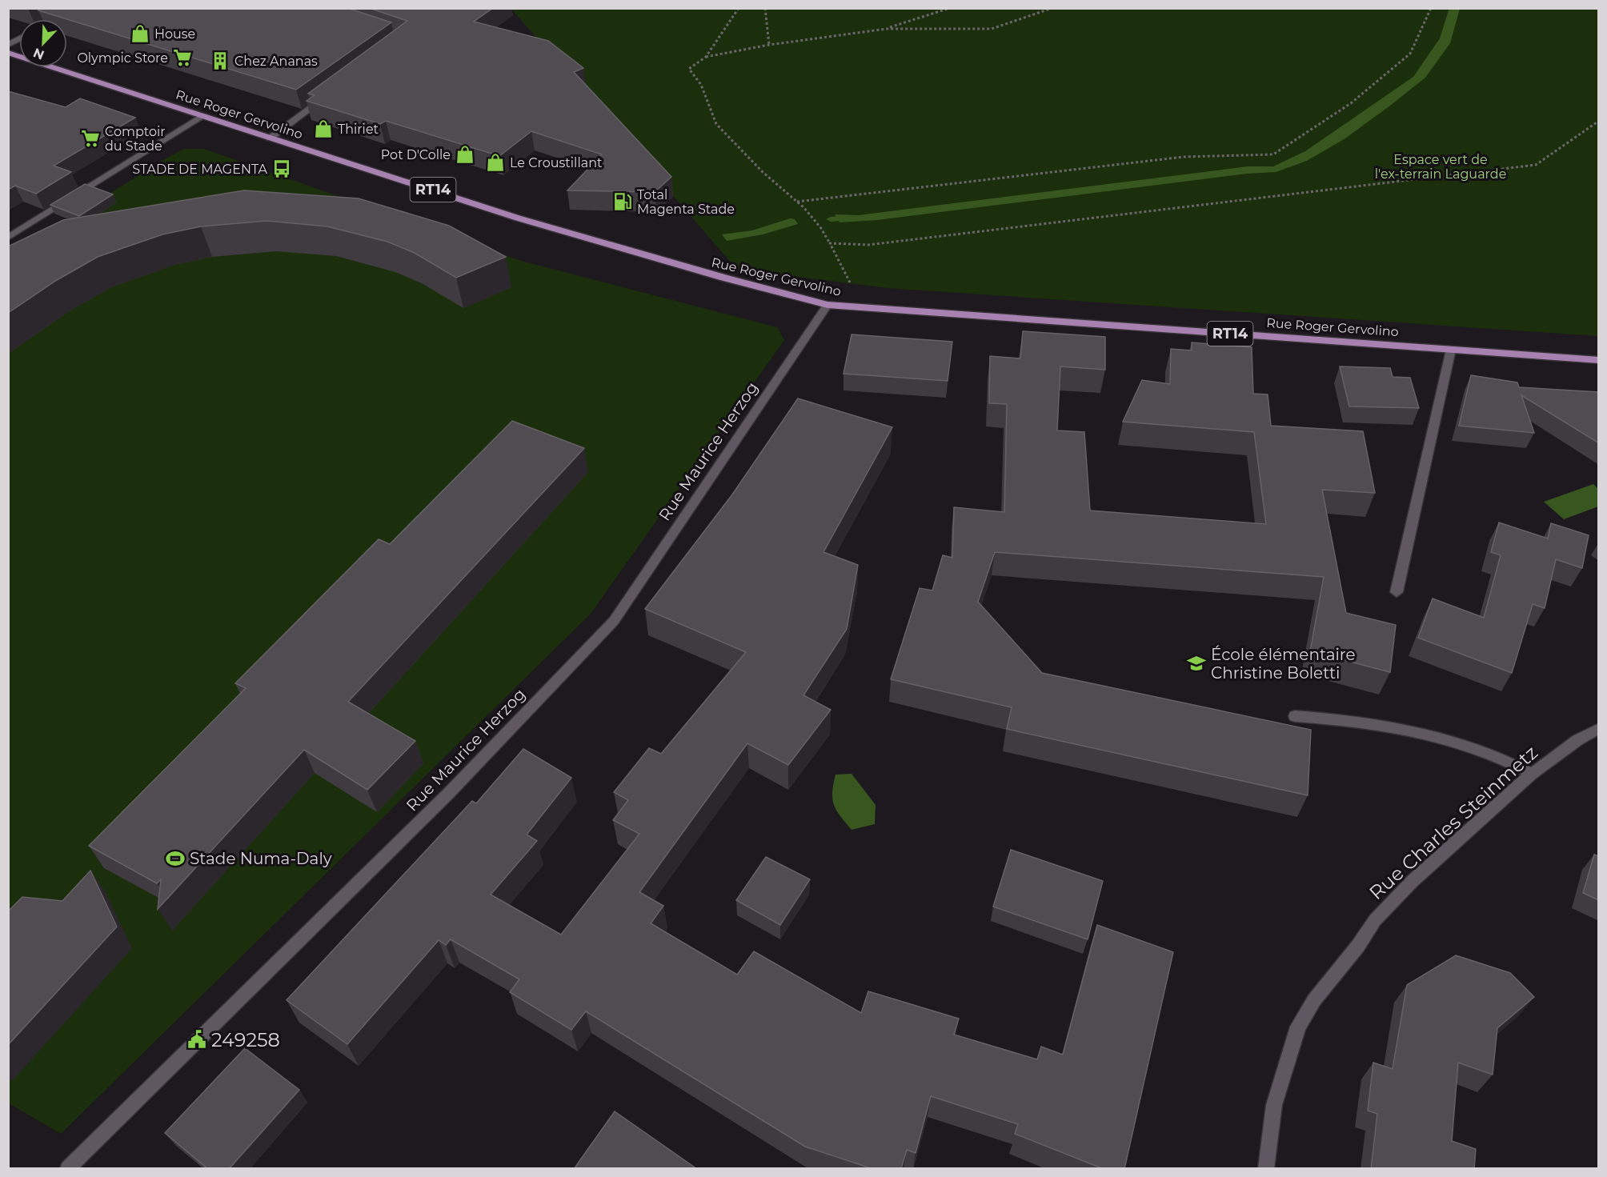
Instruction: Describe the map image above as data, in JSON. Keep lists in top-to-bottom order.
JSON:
{
  "streets": {
    "main road": ["Rue Roger Gervolino", "RT14"],
    "street": ["Rue Maurice Herzog", "Rue Charles Steinmetz"]
  },
  "crossings": [
    ["Rue Roger Gervolino", "Rue Maurice Herzog"]
  ],
  "parks": ["Espace vert de l'ex-terrain Laguarde"],
  "places": {
    "shop": [
      "House",
      "Thiriet",
      "Pot D'Colle",
      "Le Croustillant"
    ],
    "supermarket": ["Olympic Store", "Comptoir du Stade"],
    "building": ["Chez Ananas"],
    "bus stop": ["STADE DE MAGENTA"],
    "fuel station": ["Total Magenta Stade"],
    "school or university": ["École élémentaire Christine Boletti"],
    "sports": ["Stade Numa-Daly"],
    "public building": ["249258"]
  },
  "north": "bottom left"
}
